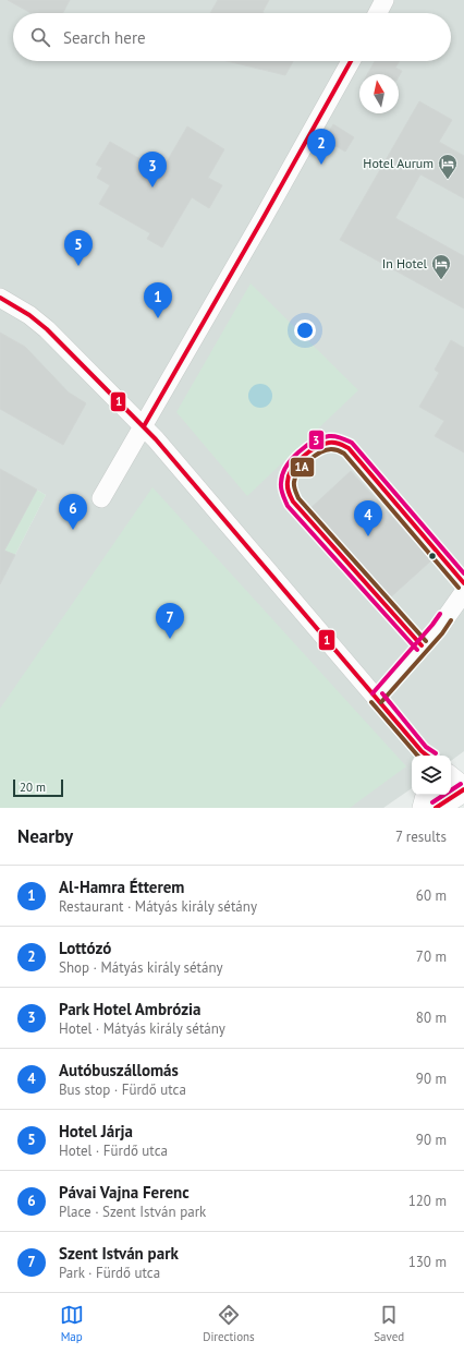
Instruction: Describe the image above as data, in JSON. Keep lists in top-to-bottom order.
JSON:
{
  "places": {
    "hotel": ["Hotel Aurum", "In Hotel"]
  },
  "lines": ["transit line 1", "transit line 3", "transit line 1A"],
  "scale_bar": "20 m",
  "north": "top",
  "page": {
    "search": "Search here",
    "pins": [
      "2",
      "3",
      "5",
      "1",
      "6",
      "4",
      "7"
    ],
    "scale": "20 m",
    "heading": ["Nearby", "7 results"],
    "list": [
      {
        "mark": "1",
        "name": "Al-Hamra Étterem",
        "note": "Restaurant · Mátyás király sétány",
        "value": "60 m"
      },
      {
        "mark": "2",
        "name": "Lottózó",
        "note": "Shop · Mátyás király sétány",
        "value": "70 m"
      },
      {
        "mark": "3",
        "name": "Park Hotel Ambrózia",
        "note": "Hotel · Mátyás király sétány",
        "value": "80 m"
      },
      {
        "mark": "4",
        "name": "Autóbuszállomás",
        "note": "Bus stop · Fürdő utca",
        "value": "90 m"
      },
      {
        "mark": "5",
        "name": "Hotel Járja",
        "note": "Hotel · Fürdő utca",
        "value": "90 m"
      },
      {
        "mark": "6",
        "name": "Pávai Vajna Ferenc",
        "note": "Place · Szent István park",
        "value": "120 m"
      },
      {
        "mark": "7",
        "name": "Szent István park",
        "note": "Park · Fürdő utca",
        "value": "130 m"
      }
    ],
    "nav": ["Map", "Directions", "Saved"]
  }
}
